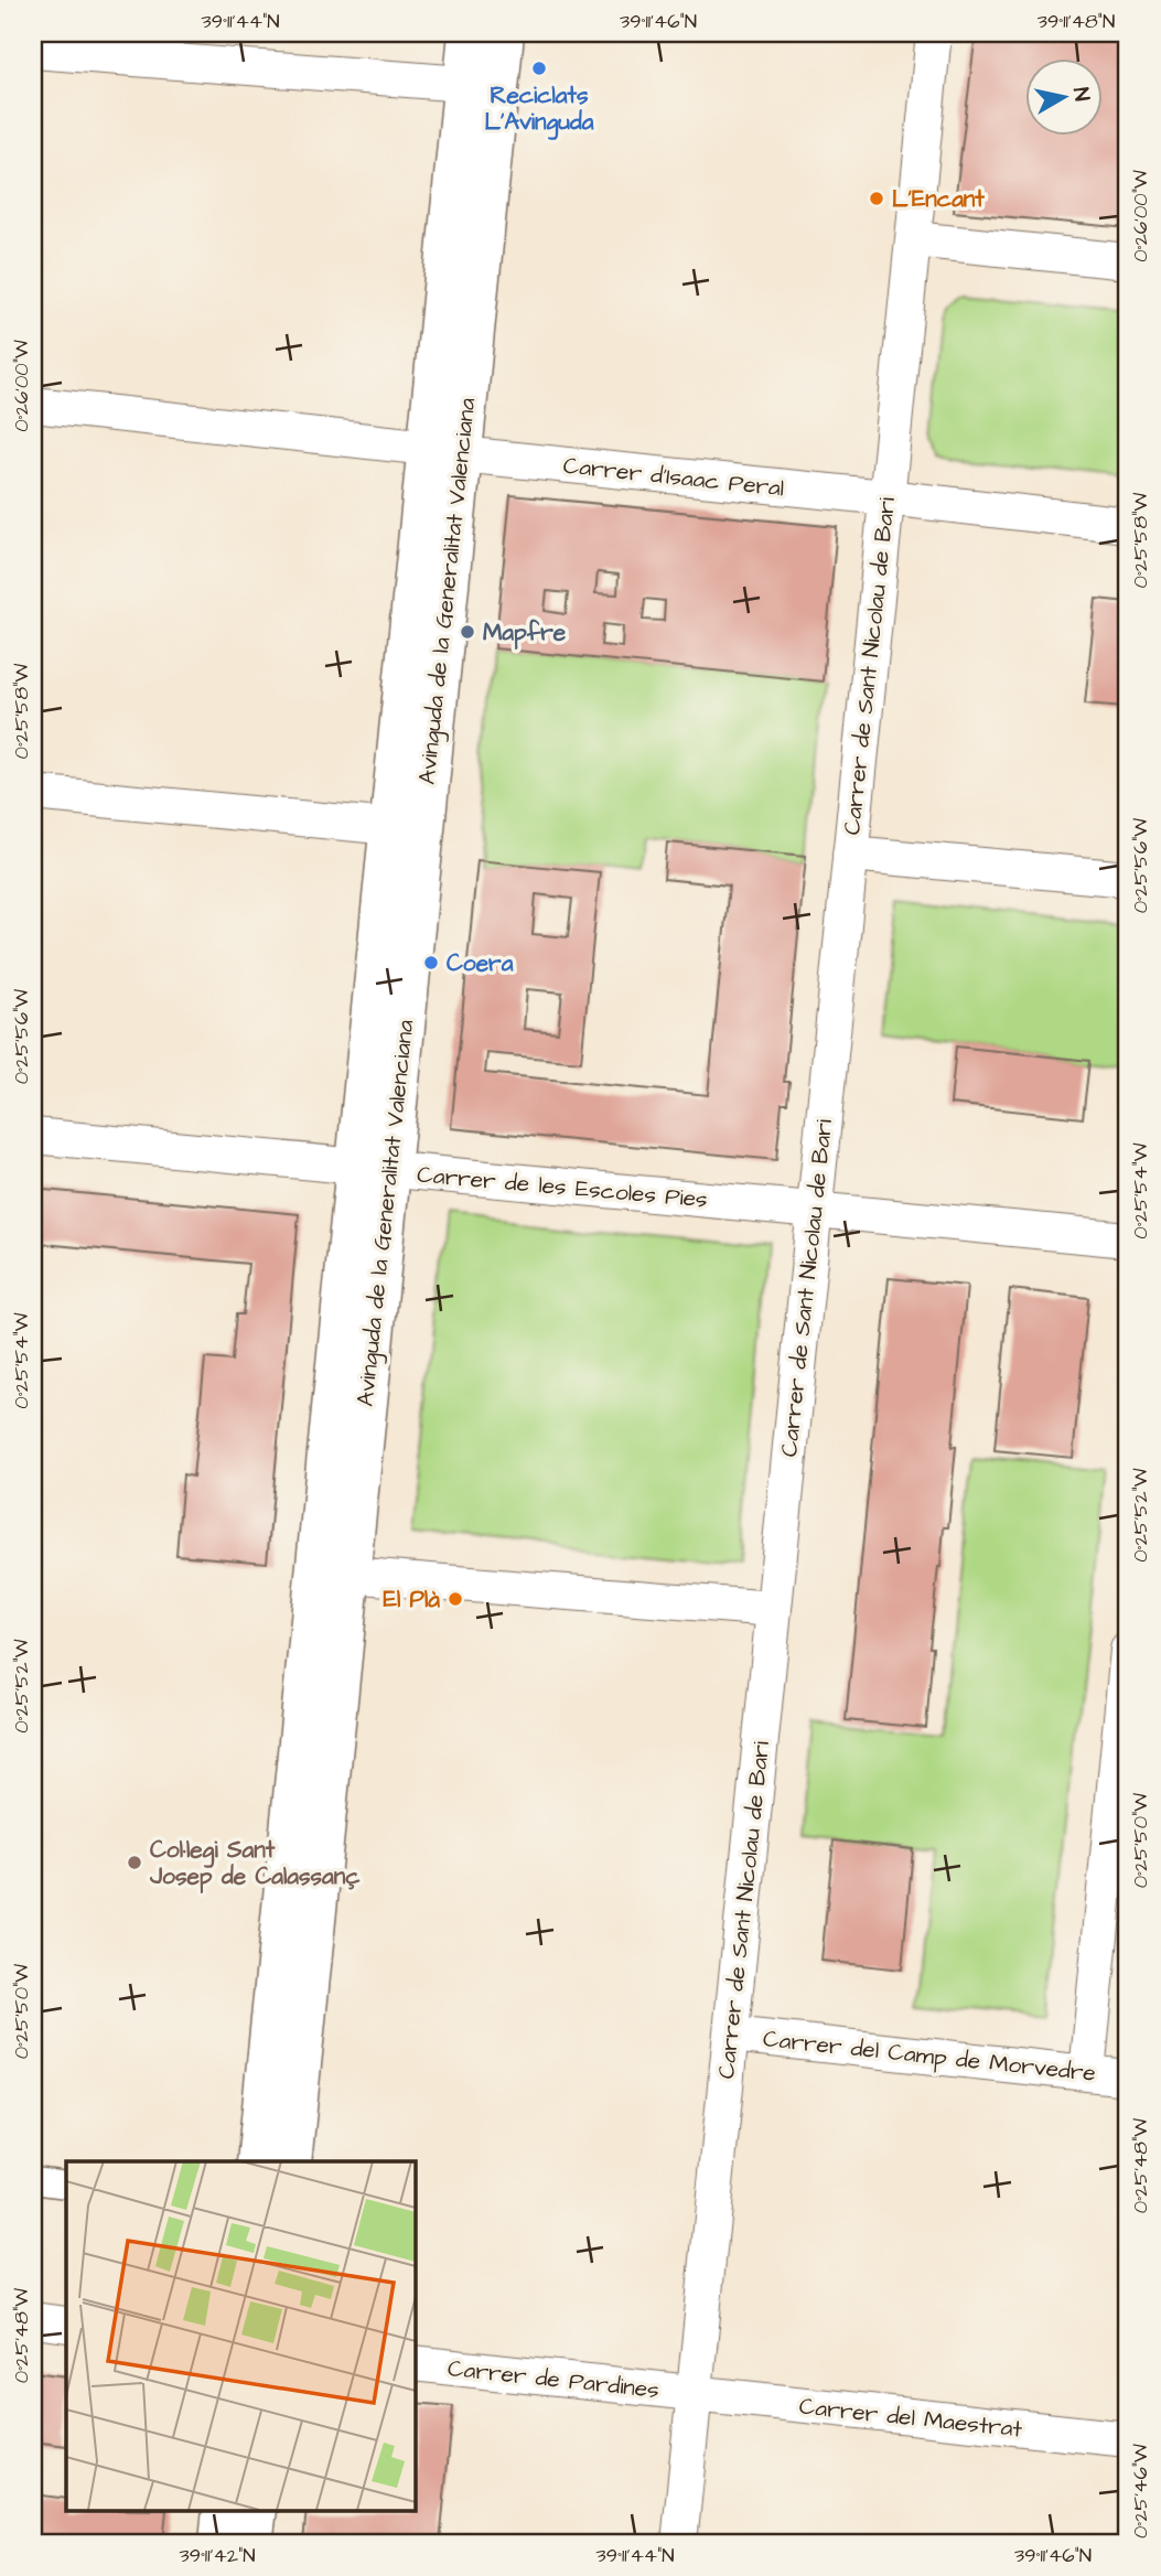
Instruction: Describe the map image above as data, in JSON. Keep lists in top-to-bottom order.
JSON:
{
  "streets": {
    "street": [
      "Carrer d'Isaac Peral",
      "Avinguda de la Generalitat Valenciana",
      "Carrer de Sant Nicolau de Bari",
      "Carrer de les Escoles Pies",
      "Carrer del Camp de Morvedre",
      "Carrer de Pardines",
      "Carrer del Maestrat"
    ]
  },
  "crossings": [
    ["Carrer d'Isaac Peral", "Avinguda de la Generalitat Valenciana"],
    ["Carrer d'Isaac Peral", "Carrer de Sant Nicolau de Bari"],
    ["Avinguda de la Generalitat Valenciana", "Carrer de les Escoles Pies"],
    ["Carrer de Sant Nicolau de Bari", "Carrer de les Escoles Pies"],
    ["Carrer de Sant Nicolau de Bari", "Carrer del Camp de Morvedre"],
    ["Carrer de Sant Nicolau de Bari", "Carrer de Pardines"],
    ["Carrer de Sant Nicolau de Bari", "Carrer del Maestrat"],
    ["Carrer de Pardines", "Carrer del Maestrat"]
  ],
  "places": [
    "Reciclats L'Avinguda",
    "L'Encant",
    "Mapfre",
    "Coera",
    "El Plà",
    "Col·legi Sant Josep de Calassanç"
  ],
  "north": "right",
  "coordinates": [
    "39°11'44\"N",
    "39°11'46\"N",
    "39°11'48\"N",
    "0°26'00\"W",
    "0°25'58\"W",
    "0°25'56\"W",
    "0°25'54\"W",
    "0°25'52\"W",
    "0°25'50\"W",
    "0°25'48\"W",
    "0°25'46\"W",
    "39°11'42\"N"
  ]
}
